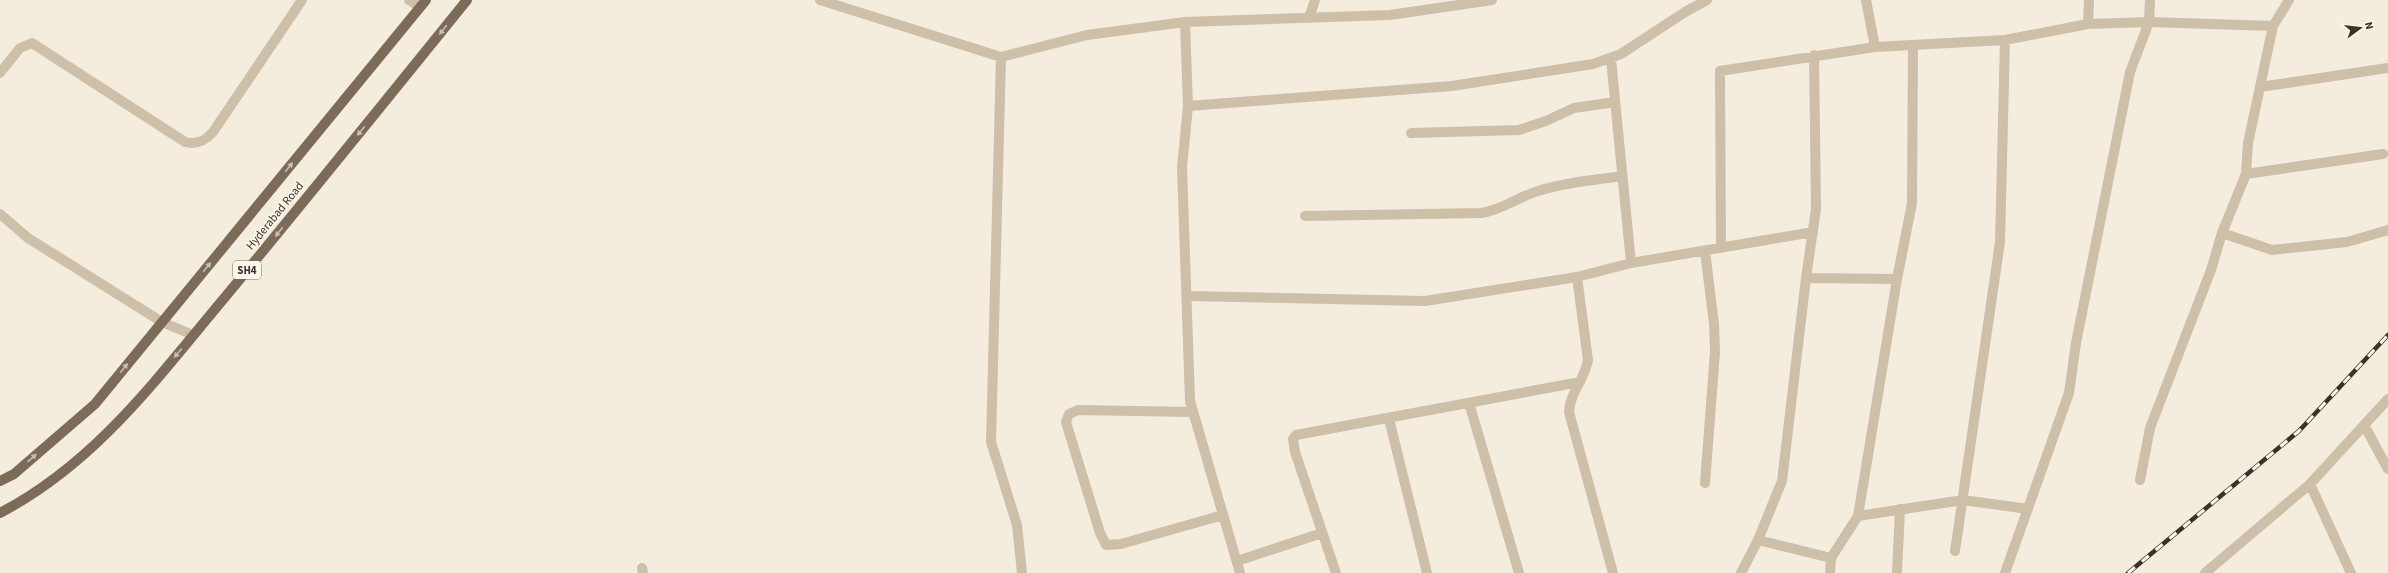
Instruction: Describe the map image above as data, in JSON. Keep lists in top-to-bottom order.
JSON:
{
  "streets": {
    "main road": ["Hyderabad Road", "SH4"]
  },
  "north": "right"
}
